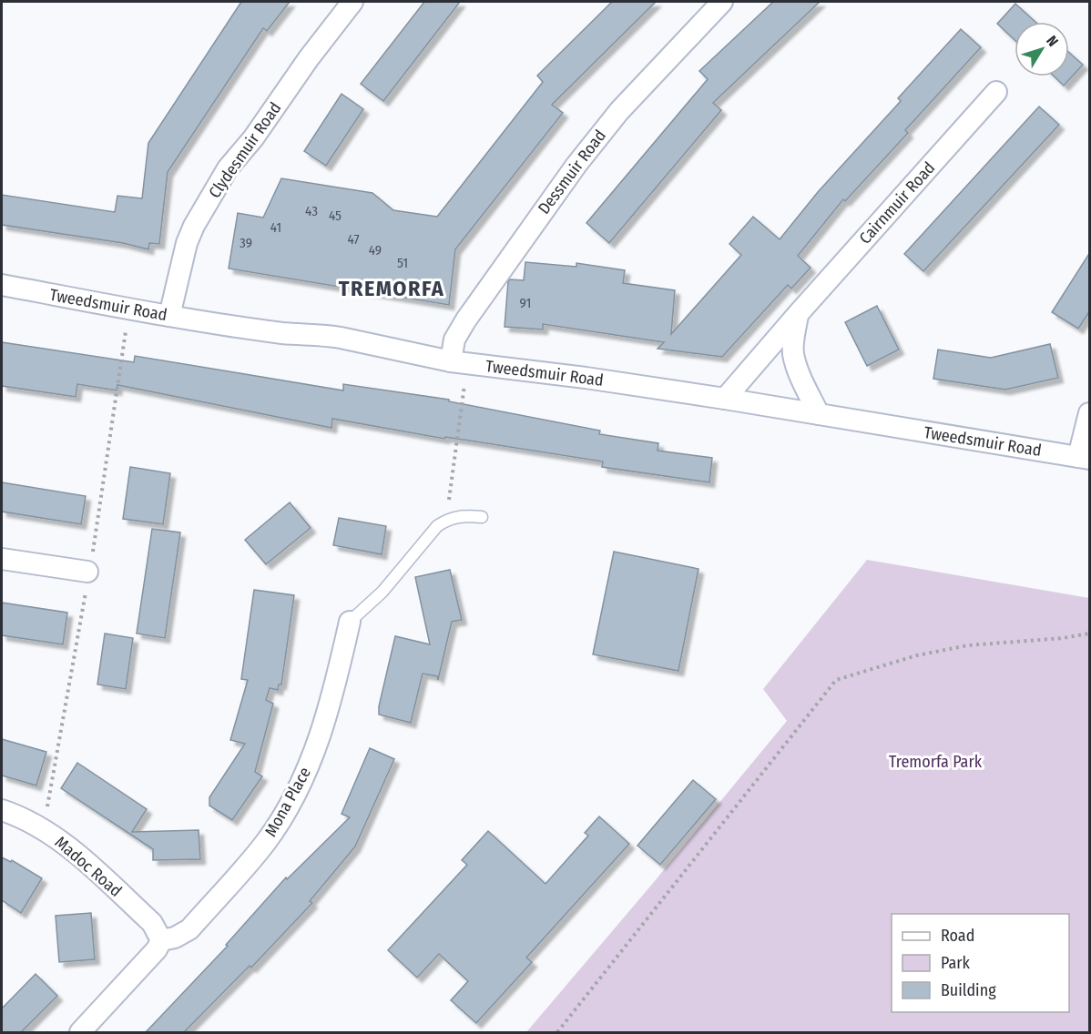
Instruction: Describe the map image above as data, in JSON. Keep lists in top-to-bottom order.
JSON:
{
  "streets": {
    "street": [
      "Clydesmuir Road",
      "Dessmuir Road",
      "Cairnmuir Road",
      "Tweedsmuir Road",
      "Mona Place",
      "Madoc Road"
    ]
  },
  "crossings": [
    ["Clydesmuir Road", "Tweedsmuir Road"],
    ["Dessmuir Road", "Tweedsmuir Road"],
    ["Cairnmuir Road", "Tweedsmuir Road"],
    ["Mona Place", "Madoc Road"]
  ],
  "districts": ["TREMORFA"],
  "parks": ["Tremorfa Park"],
  "house_numbers": [
    "43",
    "45",
    "41",
    "47",
    "39",
    "49",
    "51",
    "91"
  ],
  "legend": ["Road", "Park", "Building"],
  "north": "top right"
}
